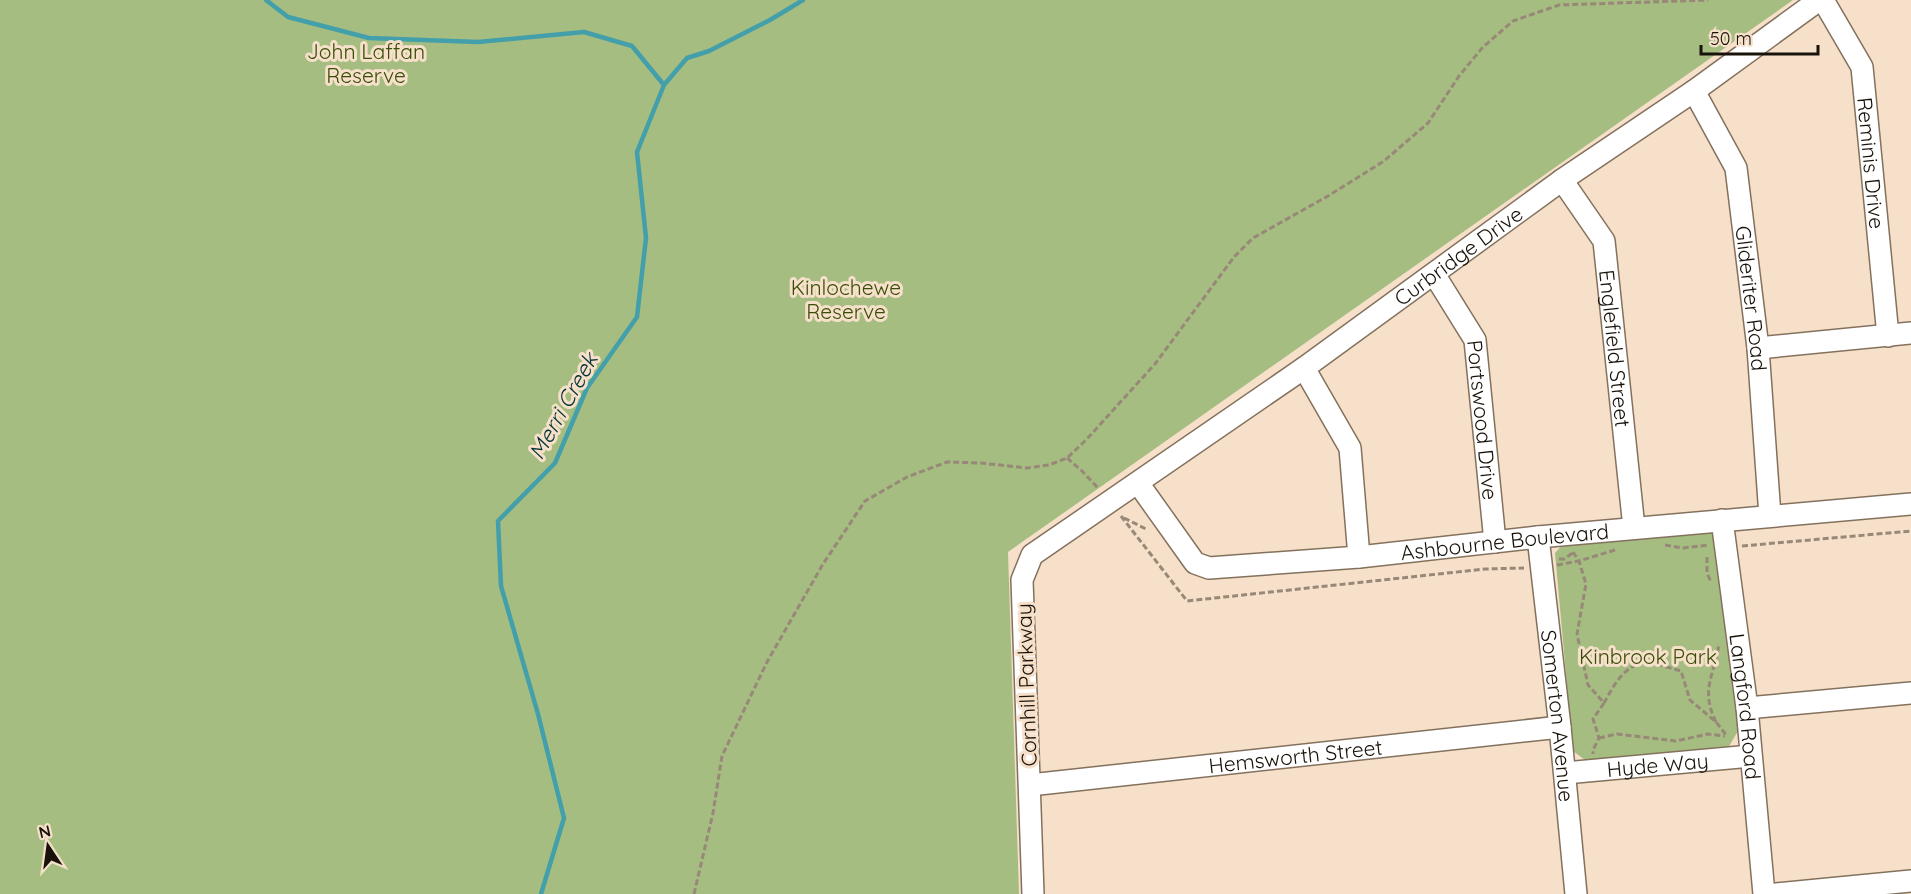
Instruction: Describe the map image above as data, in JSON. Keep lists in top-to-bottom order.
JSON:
{
  "streets": {
    "street": [
      "Reminis Drive",
      "Curbridge Drive",
      "Glideriter Road",
      "Englefield Street",
      "Portswood Drive",
      "Ashbourne Boulevard",
      "Cornhill Parkway",
      "Langford Road",
      "Somerton Avenue",
      "Hemsworth Street",
      "Hyde Way"
    ]
  },
  "crossings": [
    ["Reminis Drive", "Curbridge Drive"],
    ["Curbridge Drive", "Glideriter Road"],
    ["Curbridge Drive", "Englefield Street"],
    ["Curbridge Drive", "Portswood Drive"],
    ["Curbridge Drive", "Ashbourne Boulevard"],
    ["Curbridge Drive", "Cornhill Parkway"],
    ["Glideriter Road", "Ashbourne Boulevard"],
    ["Englefield Street", "Ashbourne Boulevard"],
    ["Portswood Drive", "Ashbourne Boulevard"],
    ["Ashbourne Boulevard", "Langford Road"],
    ["Ashbourne Boulevard", "Somerton Avenue"],
    ["Cornhill Parkway", "Hemsworth Street"],
    ["Langford Road", "Hyde Way"],
    ["Somerton Avenue", "Hemsworth Street"],
    ["Somerton Avenue", "Hyde Way"]
  ],
  "water": ["Merri Creek"],
  "parks": ["John Laffan Reserve", "Kinlochewe Reserve", "Kinbrook Park"],
  "scale_bar": "50 m",
  "north": "top"
}
